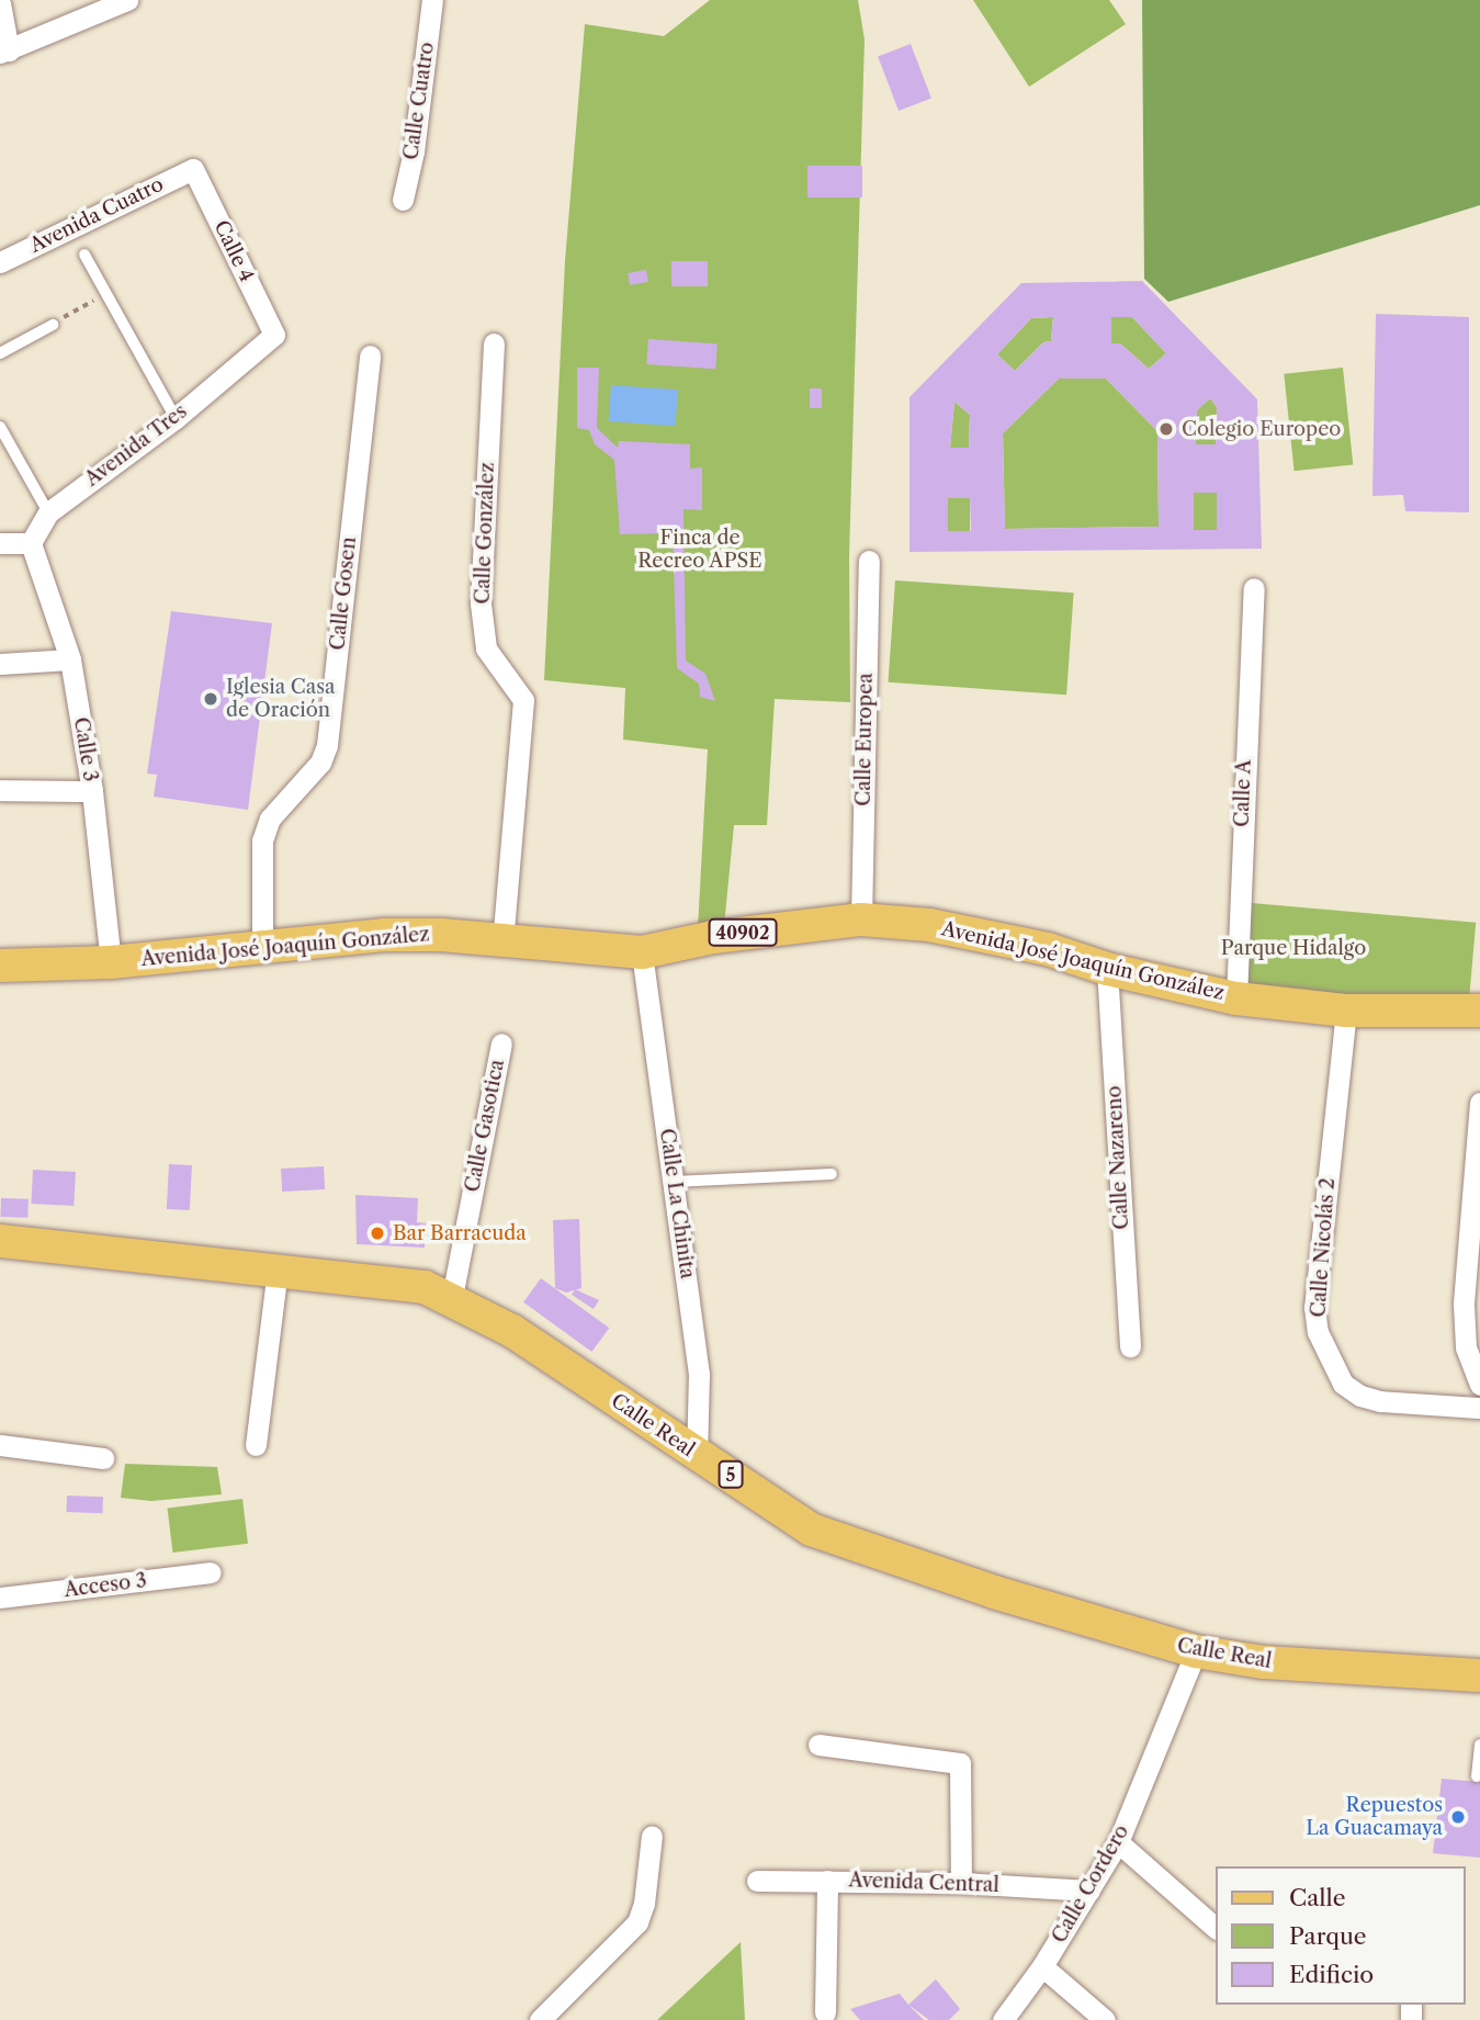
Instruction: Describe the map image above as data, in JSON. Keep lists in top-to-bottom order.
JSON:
{
  "streets": {
    "main road": [
      "40902",
      "Avenida José Joaquín González",
      "Calle Real",
      "5"
    ],
    "street": [
      "Calle Cuatro",
      "Avenida Cuatro",
      "Calle 4",
      "Avenida Tres",
      "Calle González",
      "Calle Gosen",
      "Calle Europea",
      "Calle 3",
      "Calle A",
      "Calle Gasotica",
      "Calle Nazareno",
      "Calle La Chinita",
      "Calle Nicolás 2",
      "Acceso 3",
      "Avenida Central",
      "Calle Cordero"
    ]
  },
  "crossings": [
    ["Avenida Cuatro", "Calle 4"],
    ["Calle 4", "Avenida Tres"],
    ["Avenida Tres", "Calle 3"],
    ["Calle González", "Avenida José Joaquín González"],
    ["Calle Gosen", "Avenida José Joaquín González"],
    ["Calle Europea", "Avenida José Joaquín González"],
    ["Calle 3", "Avenida José Joaquín González"],
    ["Calle A", "Avenida José Joaquín González"],
    ["Avenida José Joaquín González", "Calle Nazareno"],
    ["Avenida José Joaquín González", "Calle La Chinita"],
    ["Avenida José Joaquín González", "Calle Nicolás 2"],
    ["Calle Gasotica", "Calle Real"],
    ["Calle La Chinita", "Calle Real"],
    ["Calle Real", "Calle Cordero"],
    ["Avenida Central", "Calle Cordero"]
  ],
  "parks": ["Finca de Recreo APSE", "Parque Hidalgo"],
  "places": [
    "Colegio Europeo",
    "Iglesia Casa de Oración",
    "Bar Barracuda",
    "Repuestos La Guacamaya"
  ],
  "legend": ["Calle", "Parque", "Edificio"]
}
